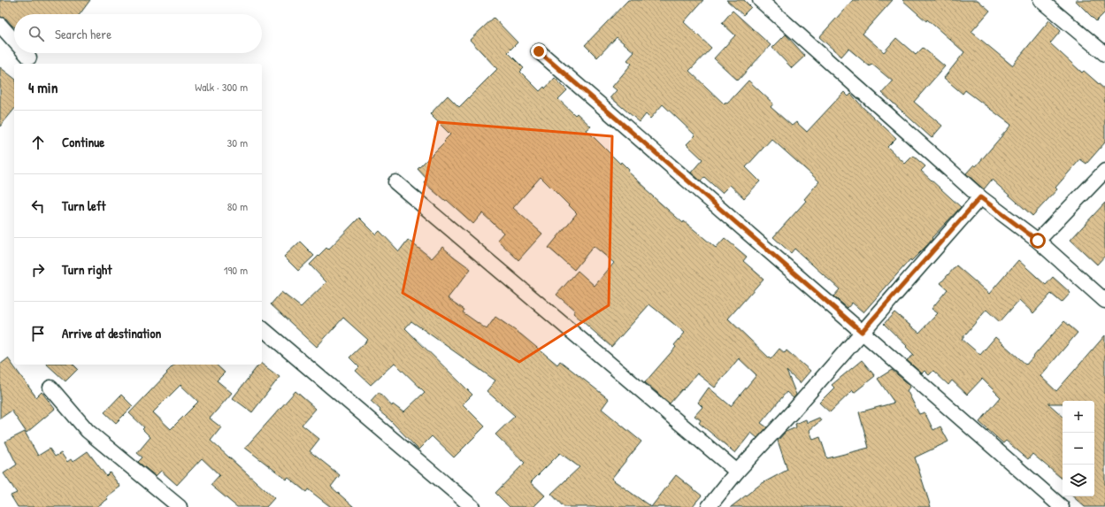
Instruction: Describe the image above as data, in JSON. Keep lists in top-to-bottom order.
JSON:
{
  "page": {
    "search": "Search here",
    "heading": ["4 min", "Walk · 300 m"],
    "list": [
      ["Continue", "30 m"],
      ["Turn left", "80 m"],
      ["Turn right", "190 m"],
      "Arrive at destination"
    ],
    "map_buttons": ["+", "−"]
  }
}
